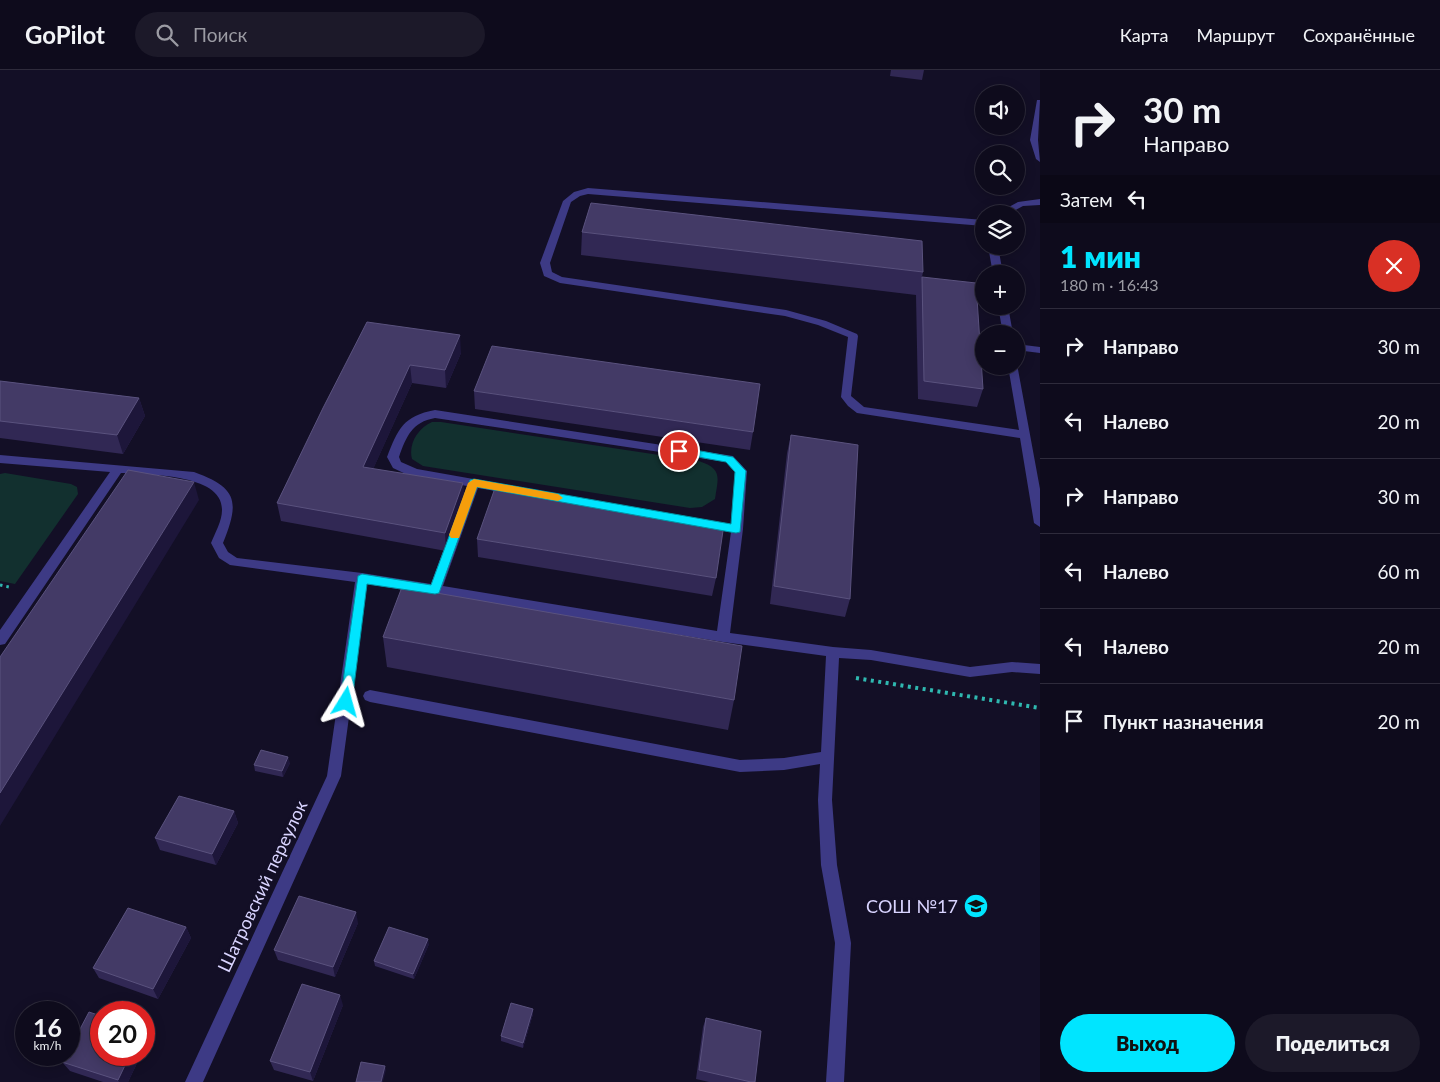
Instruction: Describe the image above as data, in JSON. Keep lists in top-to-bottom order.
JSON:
{
  "streets": {
    "street": ["Шатровский переулок"]
  },
  "places": {
    "school or university": ["СОШ №17"]
  },
  "page": {
    "header": "GoPilot",
    "search": "Поиск",
    "nav": ["Карта", "Маршрут", "Сохранённые"],
    "turn": ["30 m", "Направо"],
    "map_buttons": ["+", "−"],
    "then": "Затем",
    "heading": ["1 мин", "180 m · 16:43"],
    "list": [
      {
        "name": "Направо",
        "value": "30 m"
      },
      {
        "name": "Налево",
        "value": "20 m"
      },
      {
        "name": "Направо",
        "value": "30 m"
      },
      {
        "name": "Налево",
        "value": "60 m"
      },
      {
        "name": "Налево",
        "value": "20 m"
      },
      {
        "name": "Пункт назначения",
        "value": "20 m"
      }
    ],
    "speed": "16 km/h",
    "limit": "20",
    "buttons": ["Выход", "Поделиться"]
  }
}
